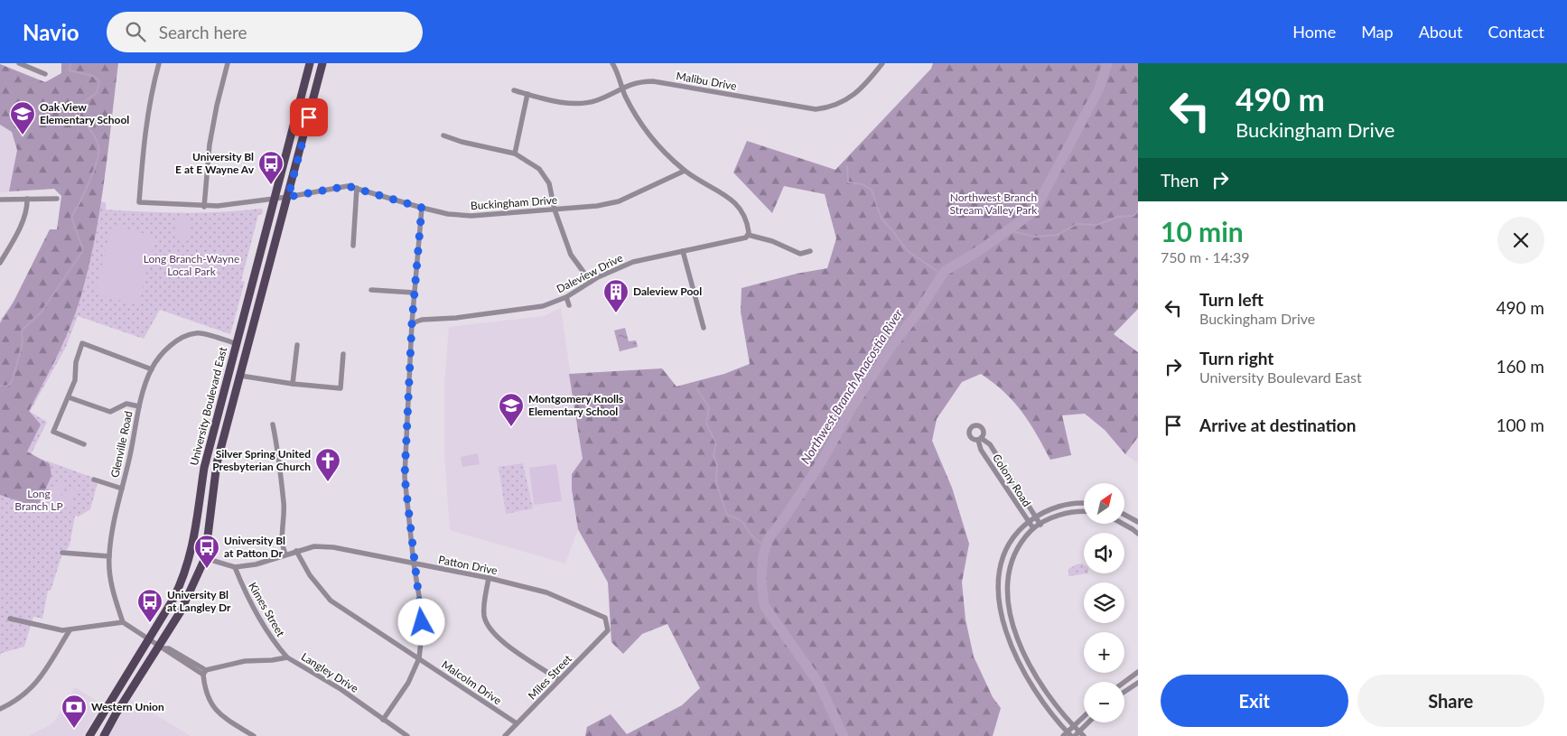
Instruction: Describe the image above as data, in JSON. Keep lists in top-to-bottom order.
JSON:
{
  "streets": {
    "main road": ["University Boulevard East"],
    "street": [
      "Malibu Drive",
      "Buckingham Drive",
      "Daleview Drive",
      "Glenville Road",
      "Colony Road",
      "Patton Drive",
      "Kimes Street",
      "Langley Drive",
      "Miles Street",
      "Malcolm Drive"
    ]
  },
  "crossings": [
    ["Buckingham Drive", "University Boulevard East"],
    ["University Boulevard East", "Glenville Road"],
    ["University Boulevard East", "Patton Drive"],
    ["Patton Drive", "Kimes Street"],
    ["Patton Drive", "Miles Street"],
    ["Patton Drive", "Malcolm Drive"],
    ["Kimes Street", "Langley Drive"],
    ["Miles Street", "Malcolm Drive"]
  ],
  "water": ["Northwest Branch Anacostia River"],
  "parks": ["Northwest Branch Stream Valley Park", "Long Branch-Wayne Local Park", "Long Branch LP"],
  "places": {
    "school or university": ["Oak View Elementary School", "Montgomery Knolls Elementary School"],
    "bus stop": ["University Bl E at E Wayne Av", "University Bl at Patton Dr", "University Bl at Langley Dr"],
    "building": ["Daleview Pool"],
    "church": ["Silver Spring United Presbyterian Church"],
    "bank": ["Western Union"]
  },
  "north": "top right",
  "page": {
    "header": "Navio",
    "search": "Search here",
    "nav": [
      "Home",
      "Map",
      "About",
      "Contact"
    ],
    "turn": ["490 m", "Buckingham Drive"],
    "then": "Then",
    "heading": ["10 min", "750 m · 14:39"],
    "list": [
      {
        "name": "Turn left",
        "note": "Buckingham Drive",
        "value": "490 m"
      },
      {
        "name": "Turn right",
        "note": "University Boulevard East",
        "value": "160 m"
      },
      {
        "name": "Arrive at destination",
        "value": "100 m"
      }
    ],
    "map_buttons": ["+", "−"],
    "buttons": ["Exit", "Share"]
  }
}
